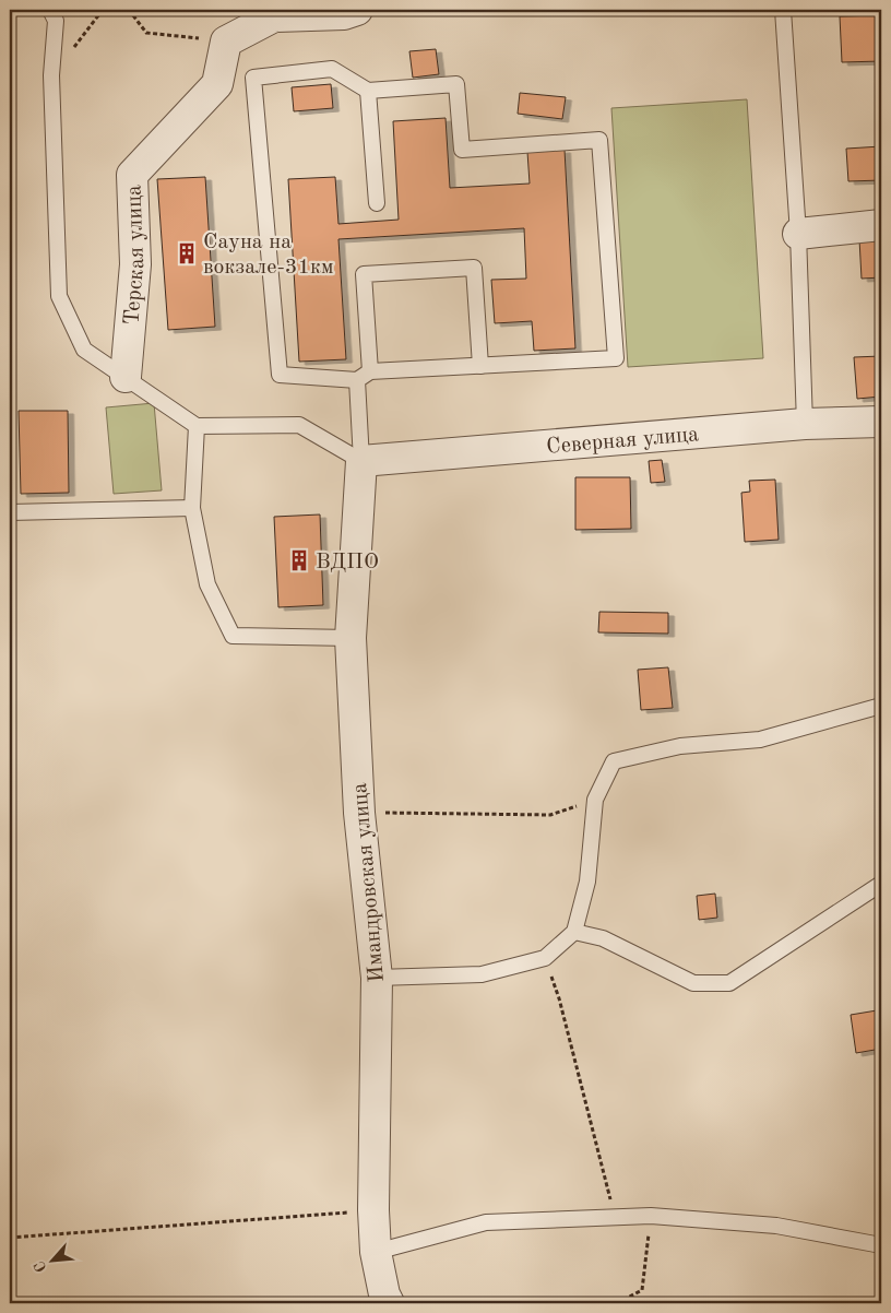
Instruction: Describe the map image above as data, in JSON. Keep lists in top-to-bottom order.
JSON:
{
  "streets": {
    "street": ["Терская улица", "Северная улица", "Имандровская улица"]
  },
  "crossings": [
    ["Северная улица", "Имандровская улица"]
  ],
  "places": {
    "building": ["Сауна на вокзале-31км", "ВДПО"]
  },
  "north": "bottom left"
}
